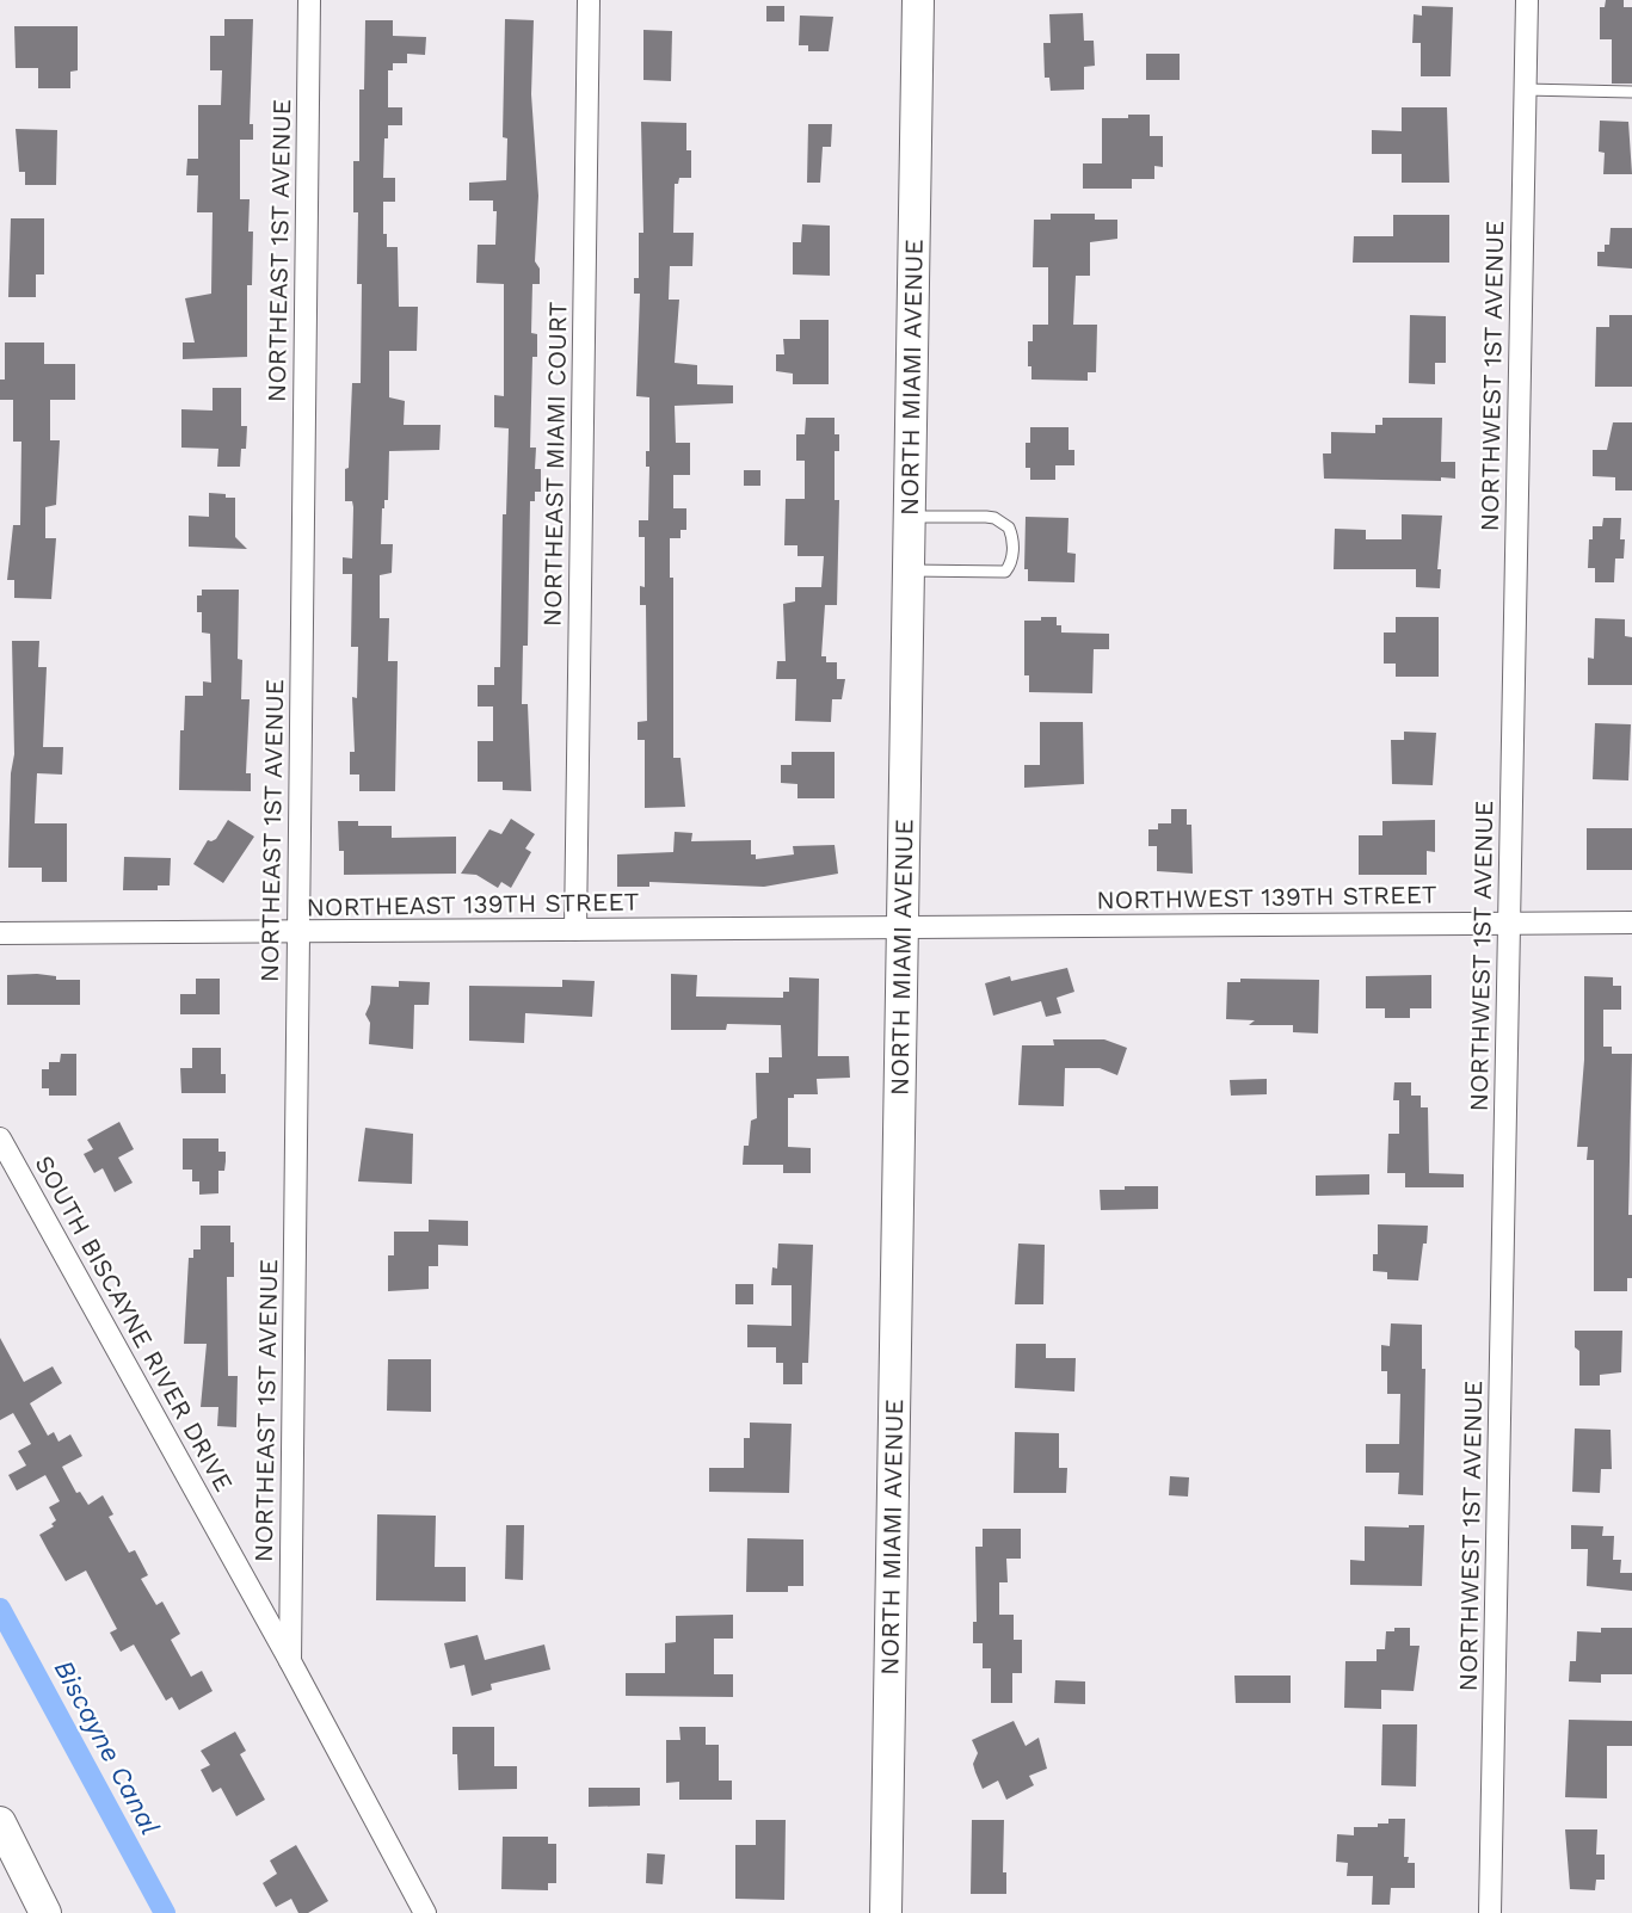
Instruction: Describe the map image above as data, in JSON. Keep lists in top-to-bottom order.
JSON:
{
  "streets": {
    "street": [
      "NORTHEAST 1ST AVENUE",
      "NORTHWEST 1ST AVENUE",
      "NORTH MIAMI AVENUE",
      "NORTHEAST MIAMI COURT",
      "NORTHWEST 139TH STREET",
      "NORTHEAST 139TH STREET",
      "SOUTH BISCAYNE RIVER DRIVE"
    ]
  },
  "crossings": [
    ["NORTHEAST 1ST AVENUE", "NORTHEAST 139TH STREET"],
    ["NORTHEAST 1ST AVENUE", "SOUTH BISCAYNE RIVER DRIVE"],
    ["NORTHWEST 1ST AVENUE", "NORTHWEST 139TH STREET"],
    ["NORTH MIAMI AVENUE", "NORTHWEST 139TH STREET"],
    ["NORTH MIAMI AVENUE", "NORTHEAST 139TH STREET"],
    ["NORTHEAST MIAMI COURT", "NORTHEAST 139TH STREET"],
    ["NORTHWEST 139TH STREET", "NORTHEAST 139TH STREET"]
  ],
  "water": ["Biscayne Canal"]
}
